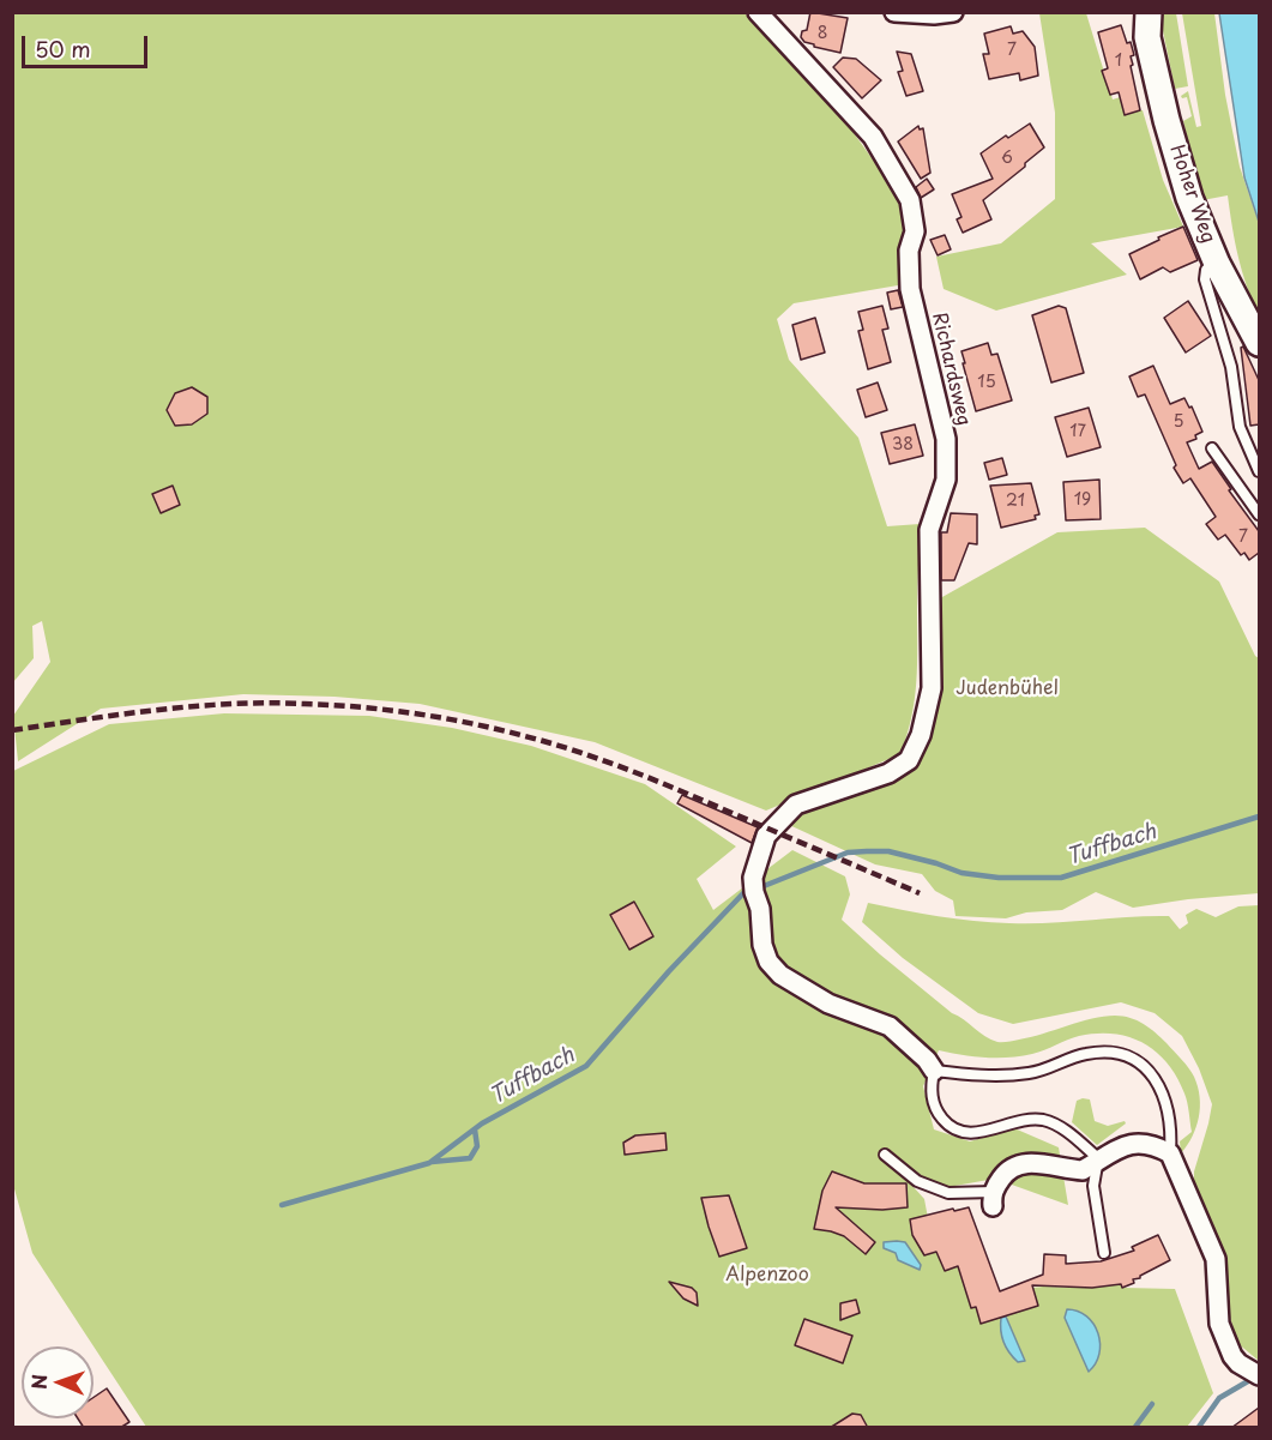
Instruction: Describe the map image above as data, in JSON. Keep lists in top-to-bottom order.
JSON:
{
  "streets": {
    "street": ["Hoher Weg", "Richardsweg"]
  },
  "water": ["Tuffbach"],
  "parks": ["Judenbühel", "Alpenzoo"],
  "house_numbers": [
    "8",
    "7",
    "1",
    "6",
    "15",
    "5",
    "17",
    "38",
    "19",
    "21",
    "7"
  ],
  "scale_bar": "50 m",
  "north": "left"
}
